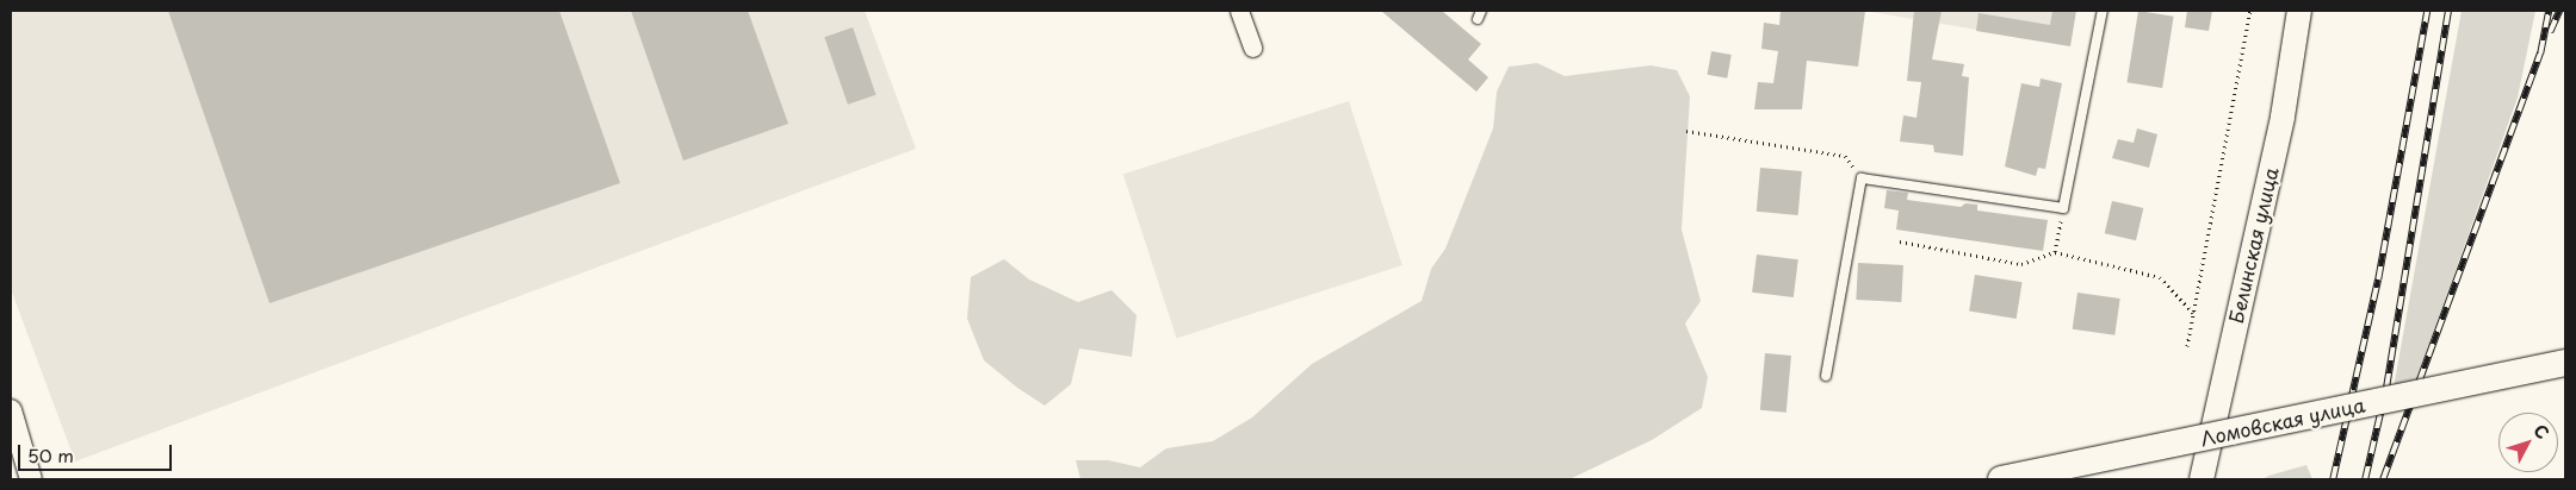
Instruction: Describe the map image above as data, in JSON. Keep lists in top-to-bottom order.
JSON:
{
  "streets": {
    "main road": ["Белинская улица", "Ломовская улица"]
  },
  "scale_bar": "50 m",
  "north": "top right"
}
